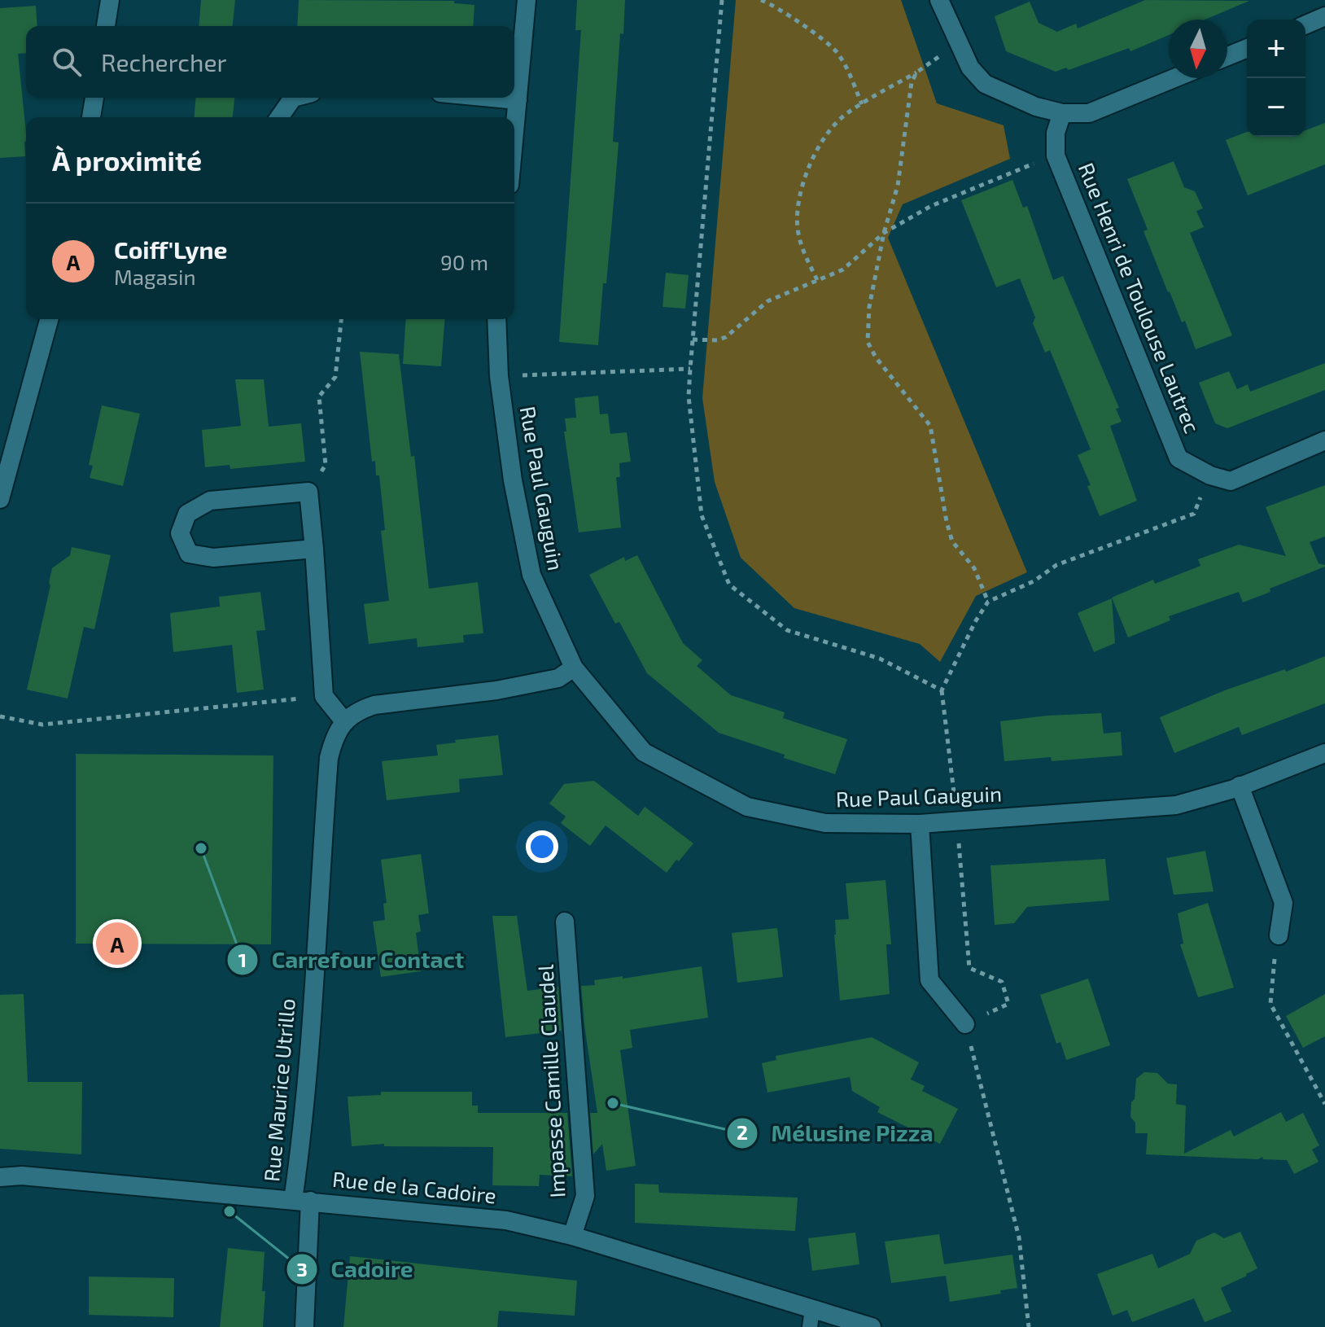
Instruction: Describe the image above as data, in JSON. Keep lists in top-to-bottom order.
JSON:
{
  "streets": {
    "street": [
      "Rue Henri de Toulouse Lautrec",
      "Rue Paul Gauguin",
      "Impasse Camille Claudel",
      "Rue Maurice Utrillo",
      "Rue de la Cadoire"
    ]
  },
  "crossings": [
    ["Impasse Camille Claudel", "Rue de la Cadoire"],
    ["Rue Maurice Utrillo", "Rue de la Cadoire"]
  ],
  "places": ["Carrefour Contact", "Mélusine Pizza", "Cadoire"],
  "north": "bottom",
  "page": {
    "map_buttons": ["+", "−"],
    "search": "Rechercher",
    "heading": "À proximité",
    "list": [
      {
        "mark": "A",
        "name": "Coiff'Lyne",
        "note": "Magasin",
        "value": "90 m"
      }
    ],
    "pins": "A"
  }
}
